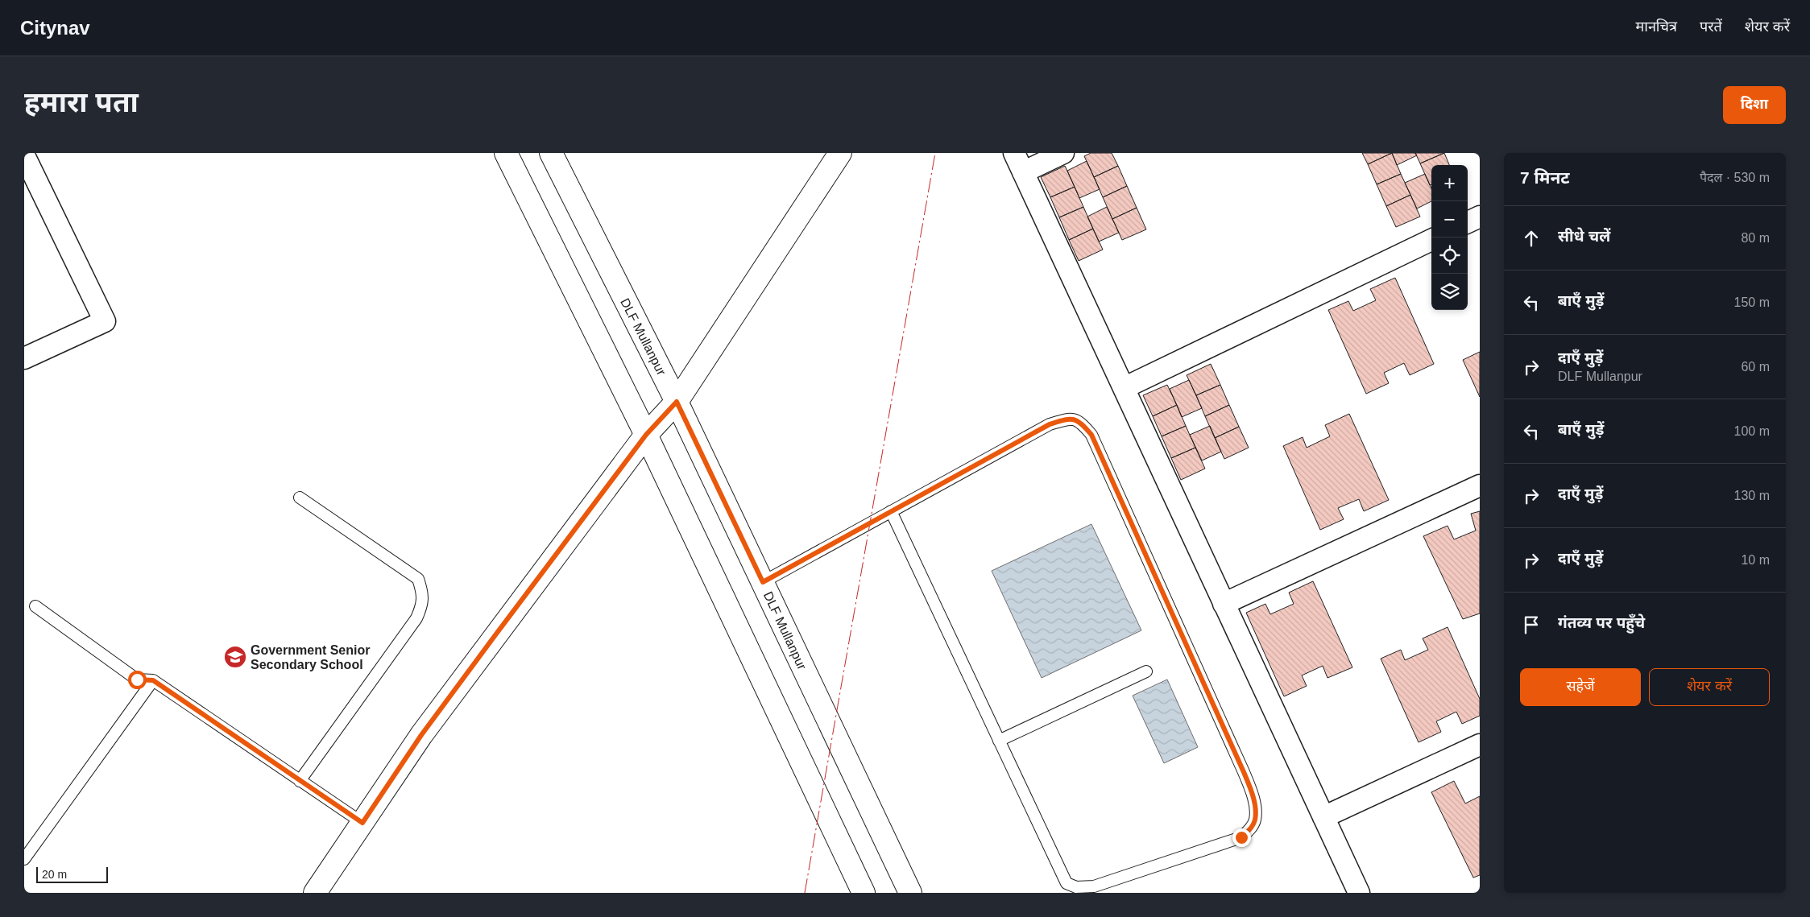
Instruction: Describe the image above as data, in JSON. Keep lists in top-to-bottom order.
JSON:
{
  "streets": {
    "main road": ["DLF Mullanpur"]
  },
  "places": {
    "school or university": ["Government Senior Secondary School"]
  },
  "scale_bar": "20 m",
  "page": {
    "header": "Citynav",
    "nav": ["मानचित्र", "परतें", "शेयर करें"],
    "title": "हमारा पता",
    "buttons": [
      "दिशा",
      ["सहेजें", "शेयर करें"]
    ],
    "heading": ["7 मिनट", "पैदल · 530 m"],
    "map_buttons": ["+", "−"],
    "list": [
      ["सीधे चलें", "80 m"],
      ["बाएँ मुड़ें", "150 m"],
      ["दाएँ मुड़ें", "DLF Mullanpur", "60 m"],
      ["बाएँ मुड़ें", "100 m"],
      ["दाएँ मुड़ें", "130 m"],
      ["दाएँ मुड़ें", "10 m"],
      "गंतव्य पर पहुँचे"
    ],
    "scale": "20 m"
  }
}
